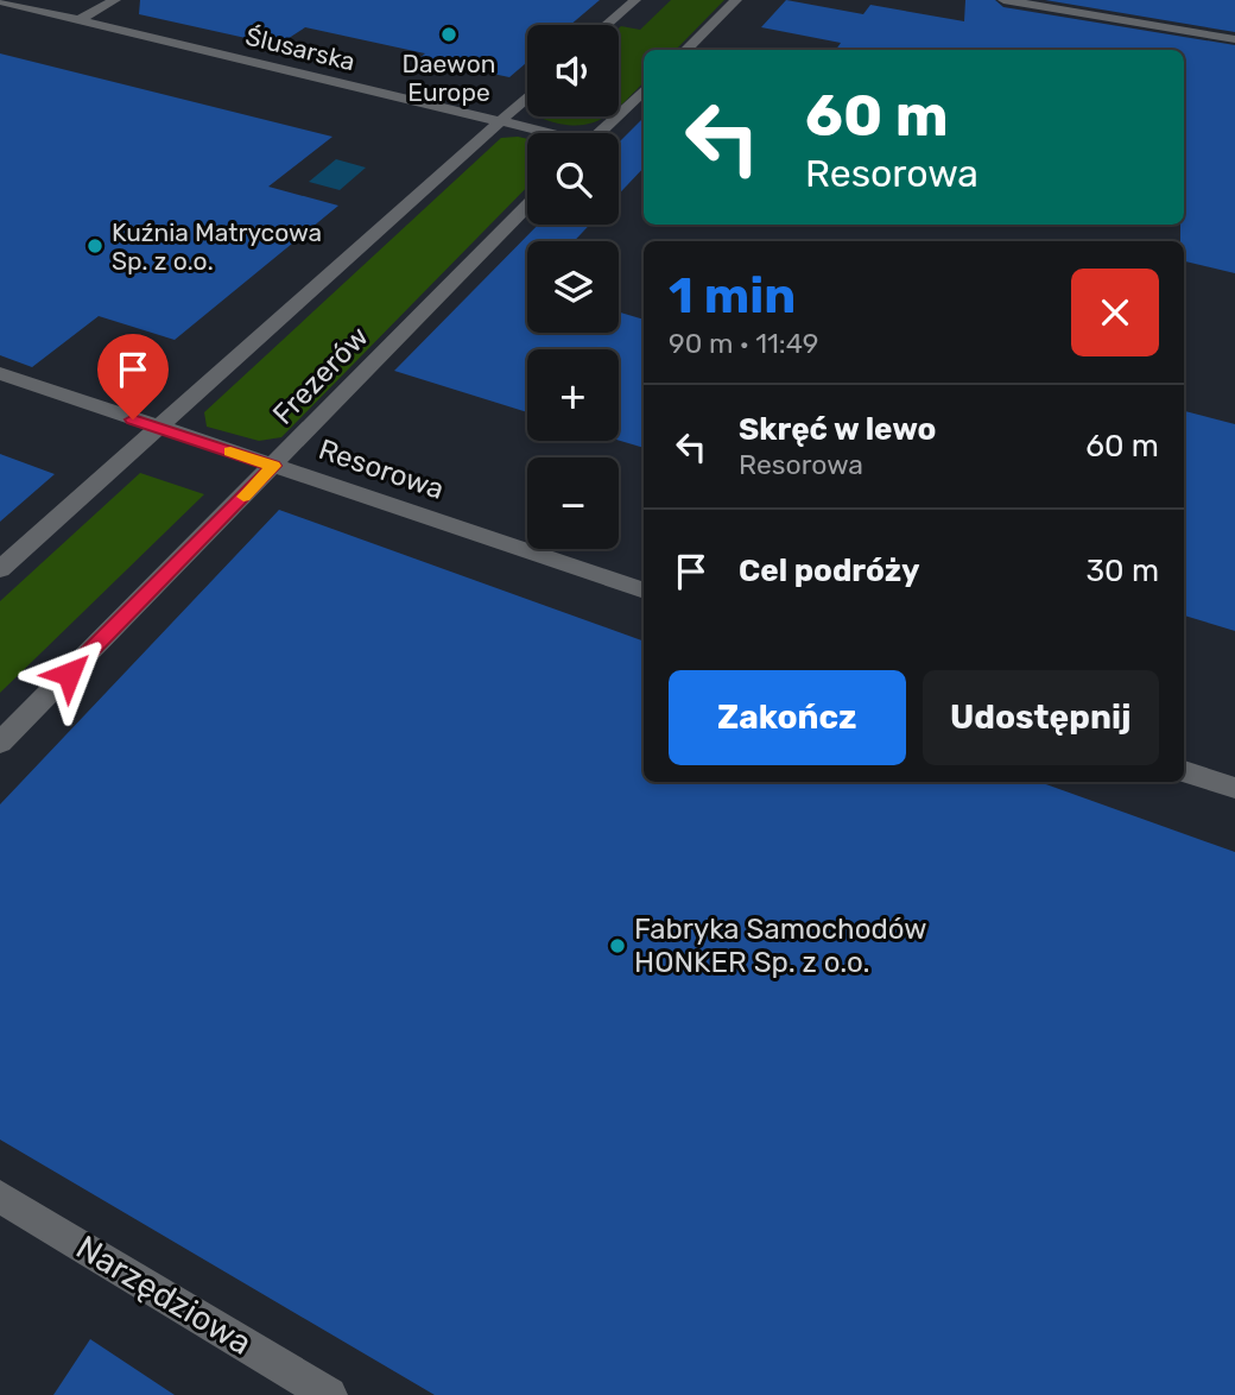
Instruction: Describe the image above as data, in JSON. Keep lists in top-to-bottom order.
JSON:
{
  "streets": {
    "lane": [
      "Ślusarska",
      "Frezerów",
      "Resorowa",
      "Narzędziowa"
    ]
  },
  "crossings": [
    ["Frezerów", "Resorowa"]
  ],
  "places": ["Daewon Europe", "Kuźnia Matrycowa Sp. z o.o.", "Fabryka Samochodów HONKER Sp. z o.o."],
  "page": {
    "map_buttons": ["+", "−"],
    "turn": ["60 m", "Resorowa"],
    "heading": ["1 min", "90 m · 11:49"],
    "list": [
      {
        "name": "Skręć w lewo",
        "note": "Resorowa",
        "value": "60 m"
      },
      {
        "name": "Cel podróży",
        "value": "30 m"
      }
    ],
    "buttons": ["Zakończ", "Udostępnij"]
  }
}
